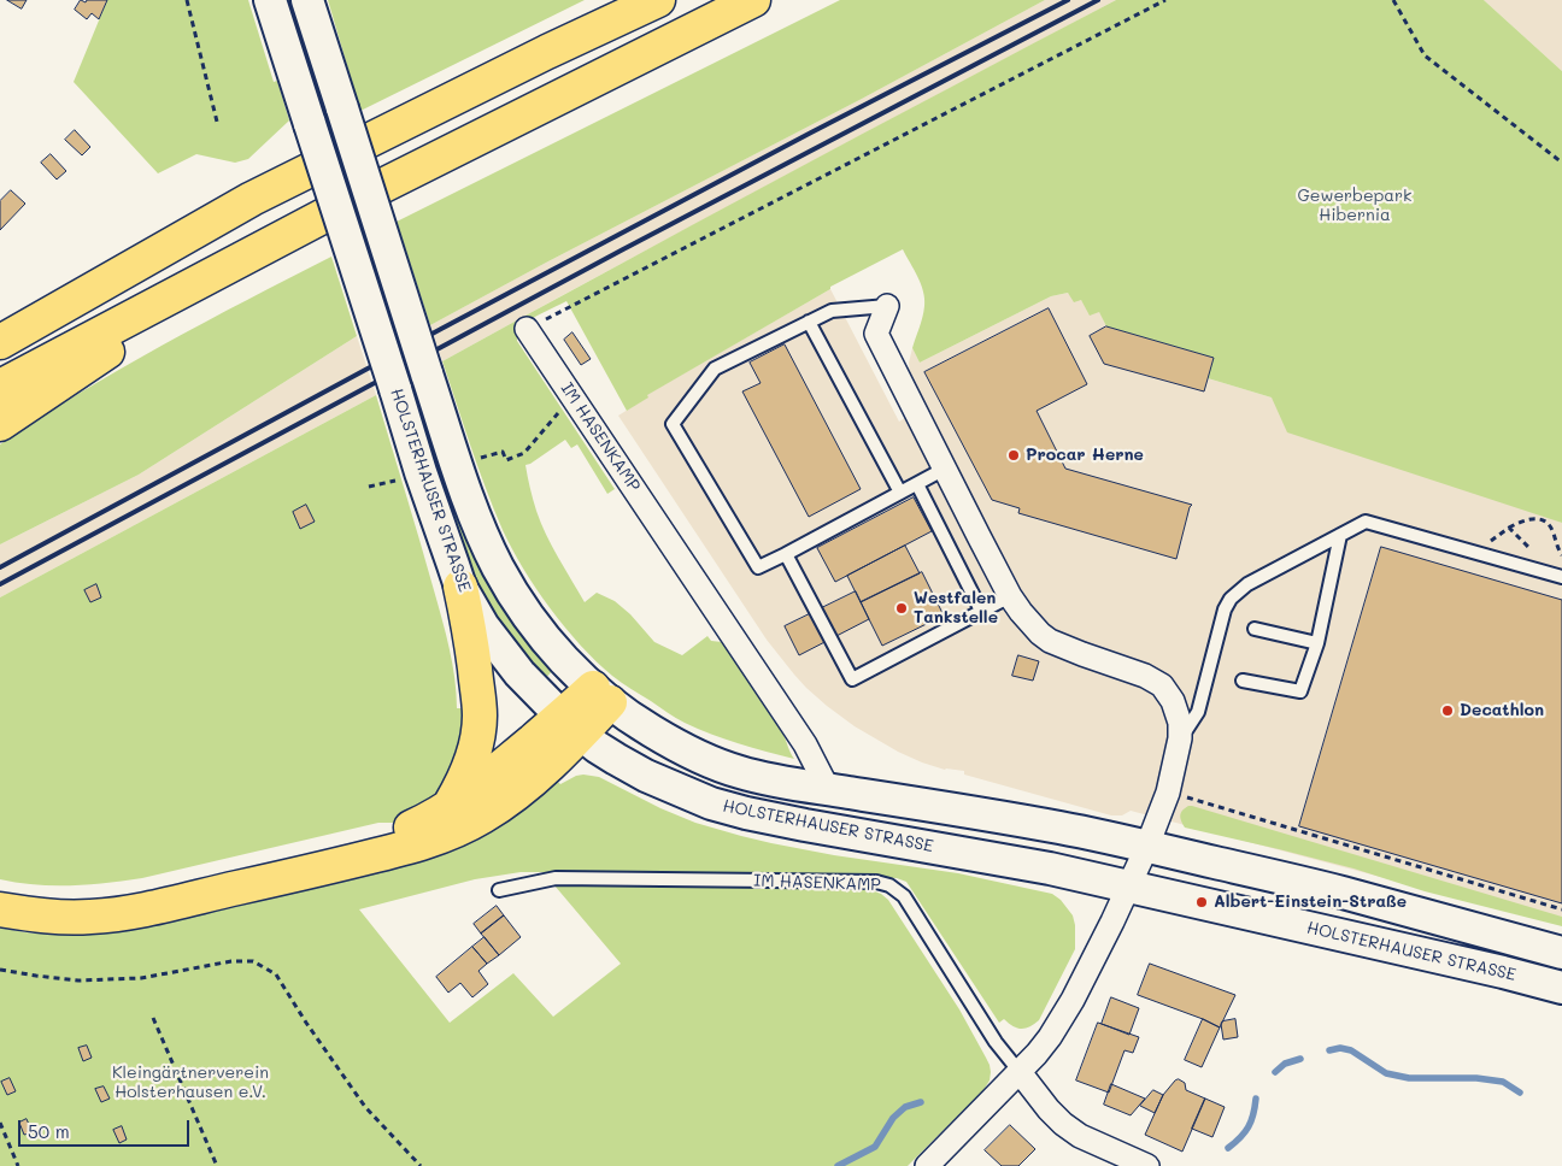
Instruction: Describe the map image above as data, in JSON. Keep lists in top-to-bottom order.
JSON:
{
  "streets": {
    "main road": ["HOLSTERHAUSER STRASSE"],
    "street": ["IM HASENKAMP"]
  },
  "crossings": [
    ["IM HASENKAMP", "HOLSTERHAUSER STRASSE"]
  ],
  "parks": ["Gewerbepark Hibernia", "Kleingärtnerverein Holsterhausen e.V."],
  "places": [
    "Procar Herne",
    "Westfalen Tankstelle",
    "Decathlon",
    "Albert-Einstein-Straße"
  ],
  "scale_bar": "50 m"
}
